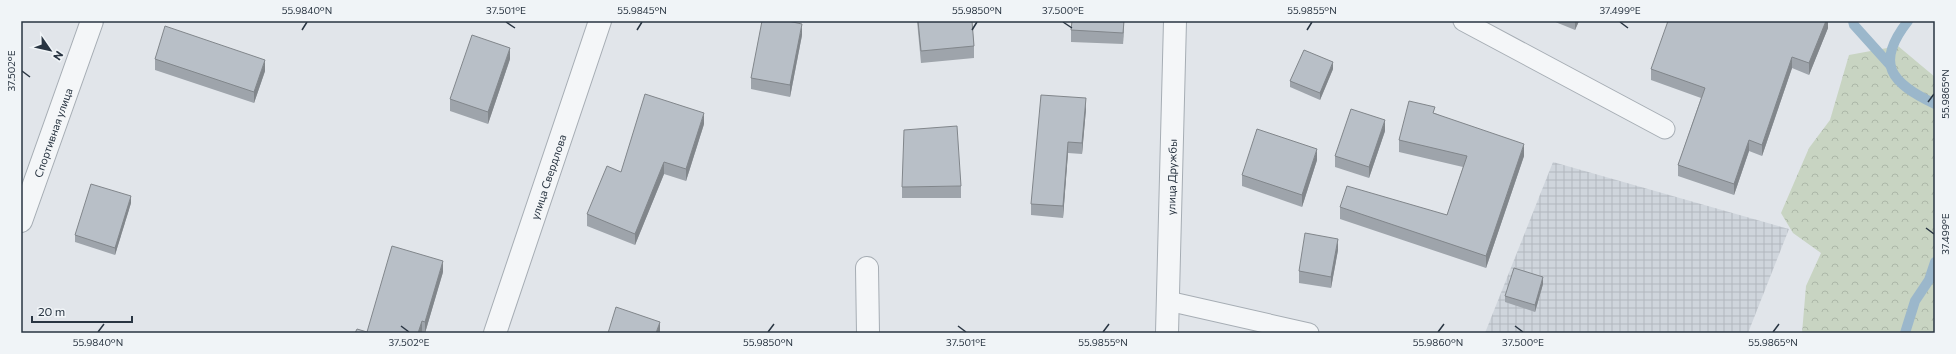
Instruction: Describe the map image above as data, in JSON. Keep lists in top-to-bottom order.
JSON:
{
  "streets": {
    "street": ["Спортивная улица", "улица Свердлова", "улица Дружбы"]
  },
  "scale_bar": "20 m",
  "north": "bottom right",
  "coordinates": [
    "55.9840°N",
    "37.501°E",
    "55.9845°N",
    "55.9850°N",
    "37.500°E",
    "55.9855°N",
    "37.499°E",
    "37.502°E",
    "55.9865°N",
    "55.9860°N"
  ]
}
